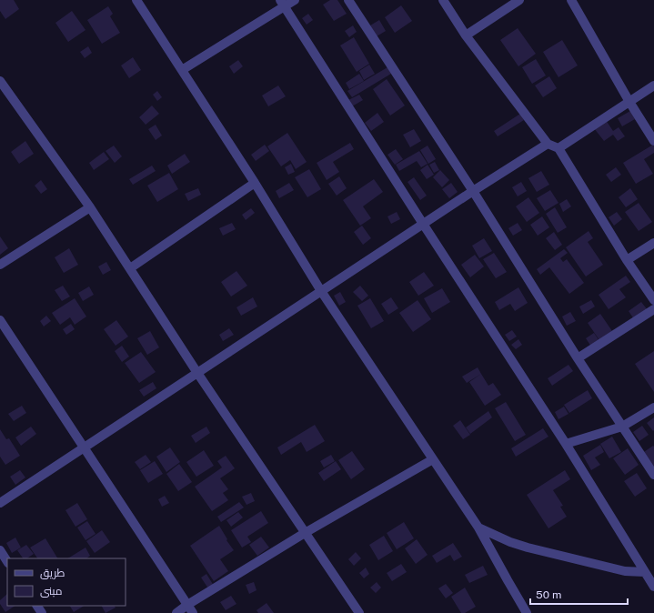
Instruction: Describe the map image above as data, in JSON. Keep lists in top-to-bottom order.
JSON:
{
  "legend": ["طريق", "مبنى"],
  "scale_bar": "50 m"
}
